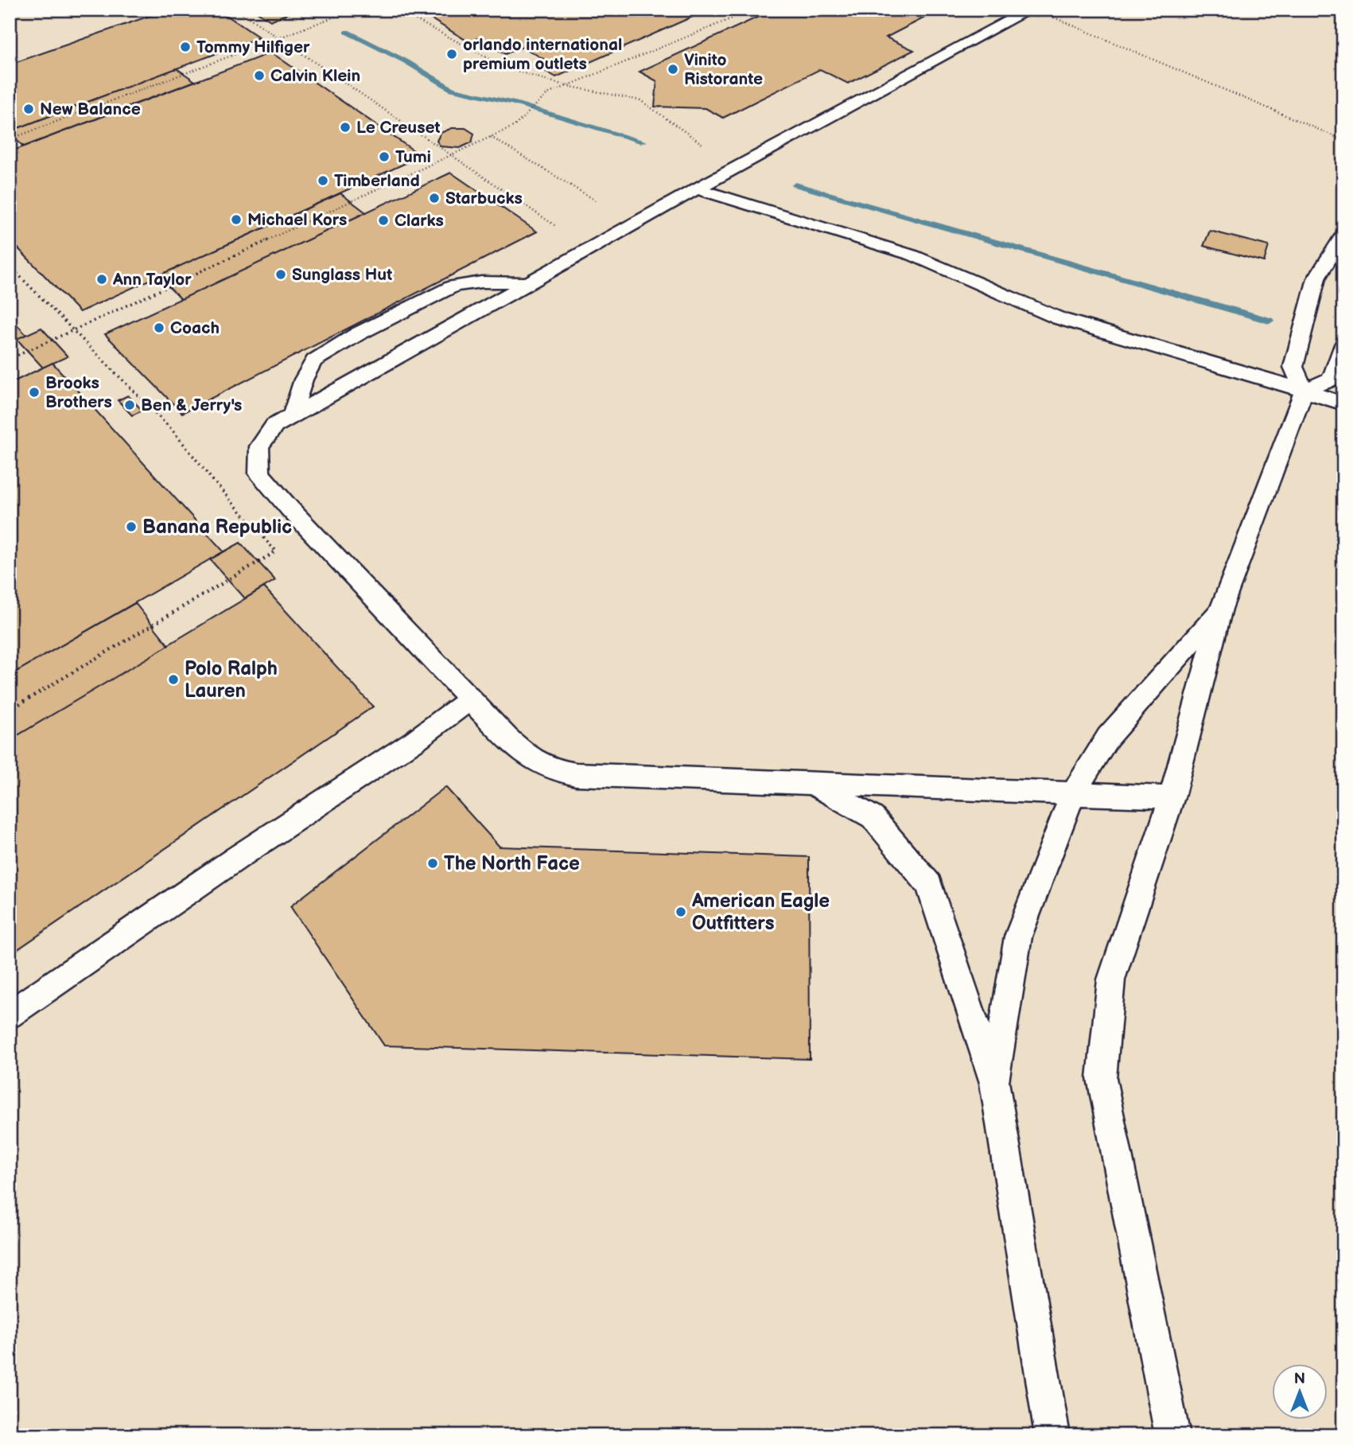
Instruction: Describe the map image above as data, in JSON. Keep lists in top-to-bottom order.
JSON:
{
  "places": [
    "Tommy Hilfiger",
    "orlando international premium outlets",
    "Vinito Ristorante",
    "Calvin Klein",
    "New Balance",
    "Le Creuset",
    "Tumi",
    "Timberland",
    "Starbucks",
    "Michael Kors",
    "Clarks",
    "Sunglass Hut",
    "Ann Taylor",
    "Coach",
    "Brooks Brothers",
    "Ben & Jerry's",
    "Banana Republic",
    "Polo Ralph Lauren",
    "The North Face",
    "American Eagle Outfitters"
  ],
  "north": "top"
}
